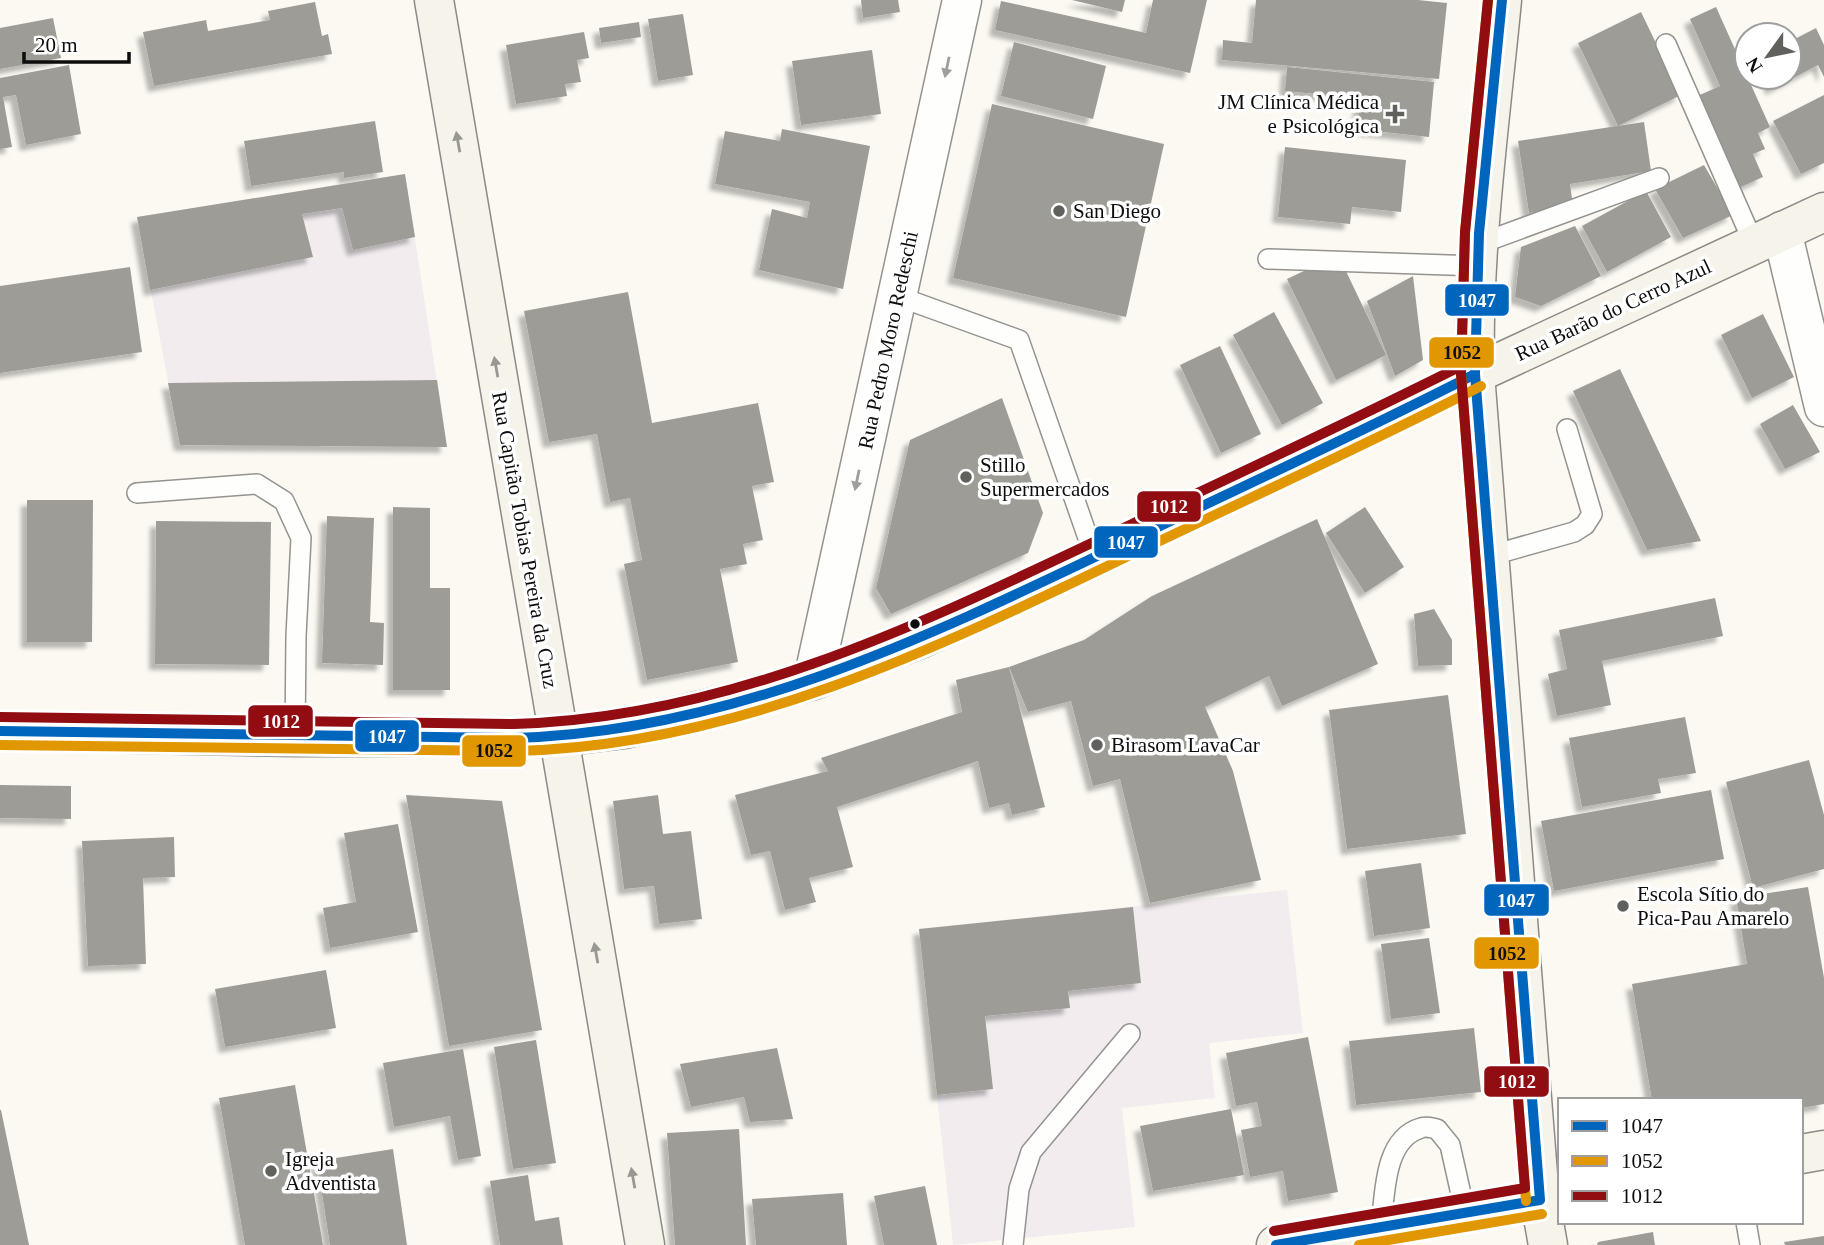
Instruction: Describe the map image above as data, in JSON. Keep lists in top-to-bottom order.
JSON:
{
  "streets": {
    "main road": ["Rua Barão do Cerro Azul", "Rua Capitão Tobias Pereira da Cruz"],
    "street": ["Rua Pedro Moro Redeschi"]
  },
  "crossings": [
    ["Rua Barão do Cerro Azul", "Rua Pedro Moro Redeschi"],
    ["Rua Barão do Cerro Azul", "Rua Capitão Tobias Pereira da Cruz"]
  ],
  "one_way": ["Rua Pedro Moro Redeschi", "Rua Capitão Tobias Pereira da Cruz"],
  "places": {
    "health": ["JM Clínica Médica e Psicológica"],
    "other": [
      "San Diego",
      "Stillo Supermercados",
      "Birasom LavaCar",
      "Escola Sítio do Pica-Pau Amarelo",
      "Igreja Adventista"
    ]
  },
  "lines": ["transit line 1047", "transit line 1052", "transit line 1012"],
  "legend": ["1047", "1052", "1012"],
  "scale_bar": "20 m",
  "north": "bottom left"
}
